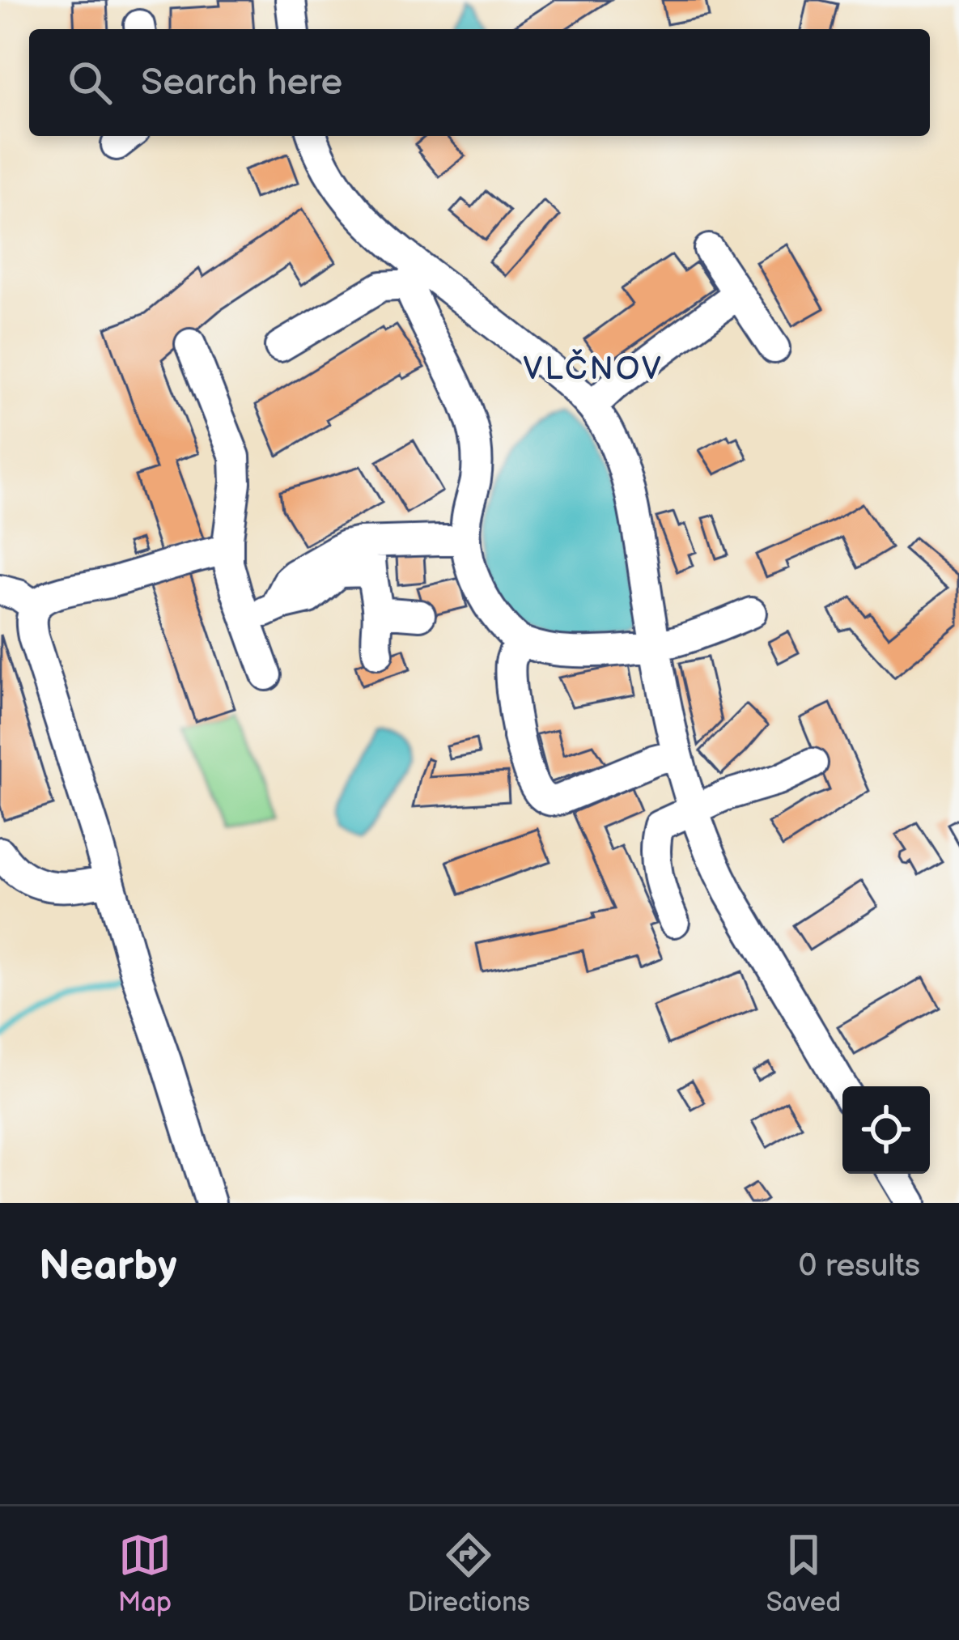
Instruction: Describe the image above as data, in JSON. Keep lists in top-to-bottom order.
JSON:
{
  "districts": ["VLČNOV"],
  "page": {
    "search": "Search here",
    "heading": ["Nearby", "0 results"],
    "nav": ["Map", "Directions", "Saved"]
  }
}
